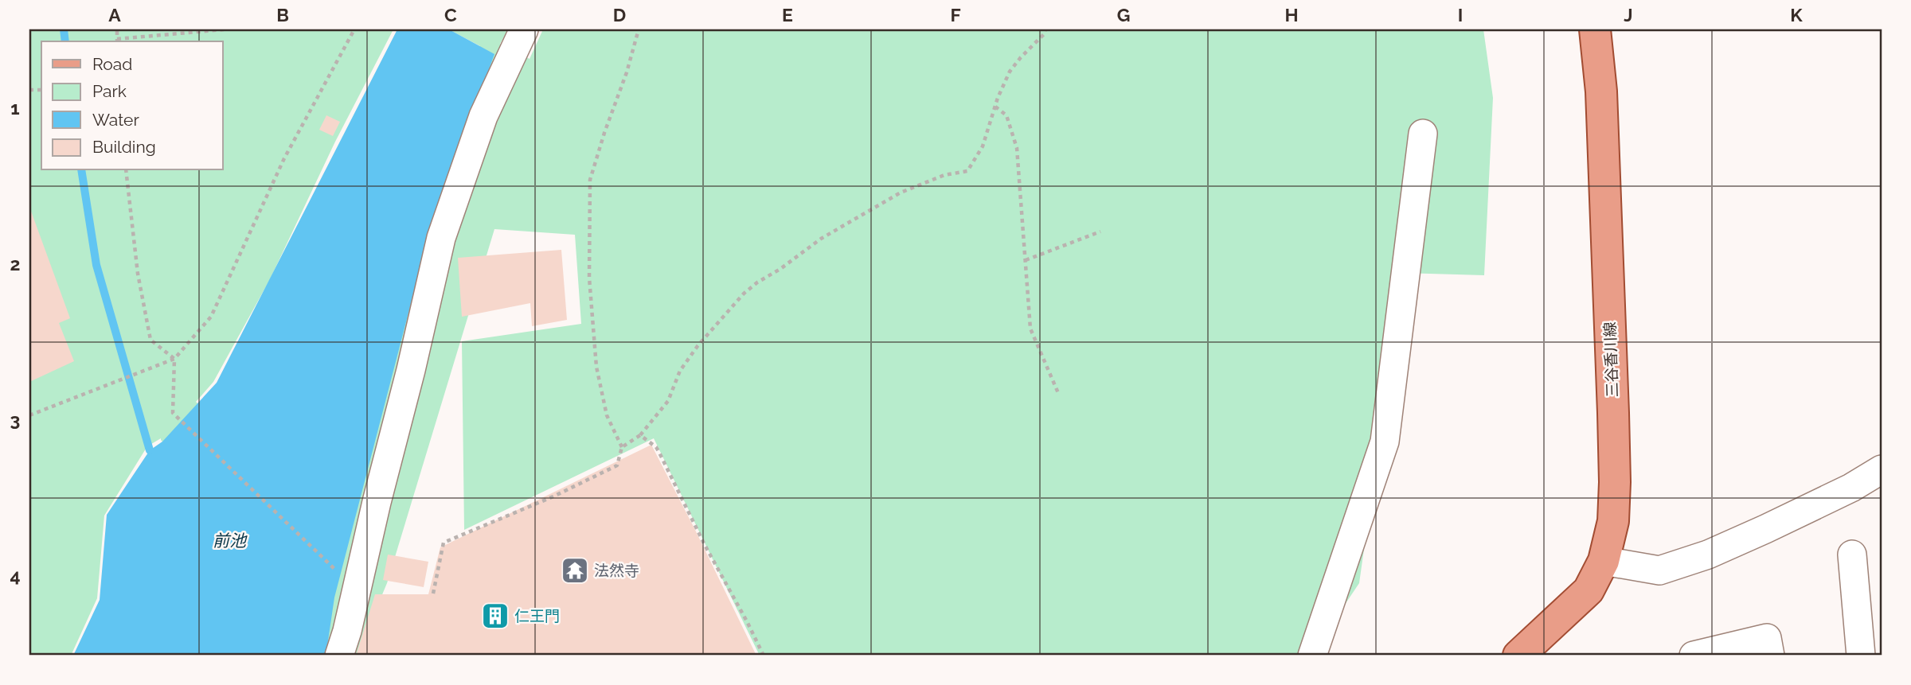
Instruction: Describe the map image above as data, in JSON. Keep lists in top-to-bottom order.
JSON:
{
  "streets": {
    "main road": ["三谷香川線"]
  },
  "water": ["前池"],
  "places": {
    "temple": ["法然寺"],
    "building": ["仁王門"]
  },
  "legend": [
    "Road",
    "Park",
    "Water",
    "Building"
  ],
  "grid": {
    "columns": [
      "A",
      "B",
      "C",
      "D",
      "E",
      "F",
      "G",
      "H",
      "I",
      "J",
      "K"
    ],
    "rows": [
      "1",
      "2",
      "3",
      "4"
    ]
  }
}
